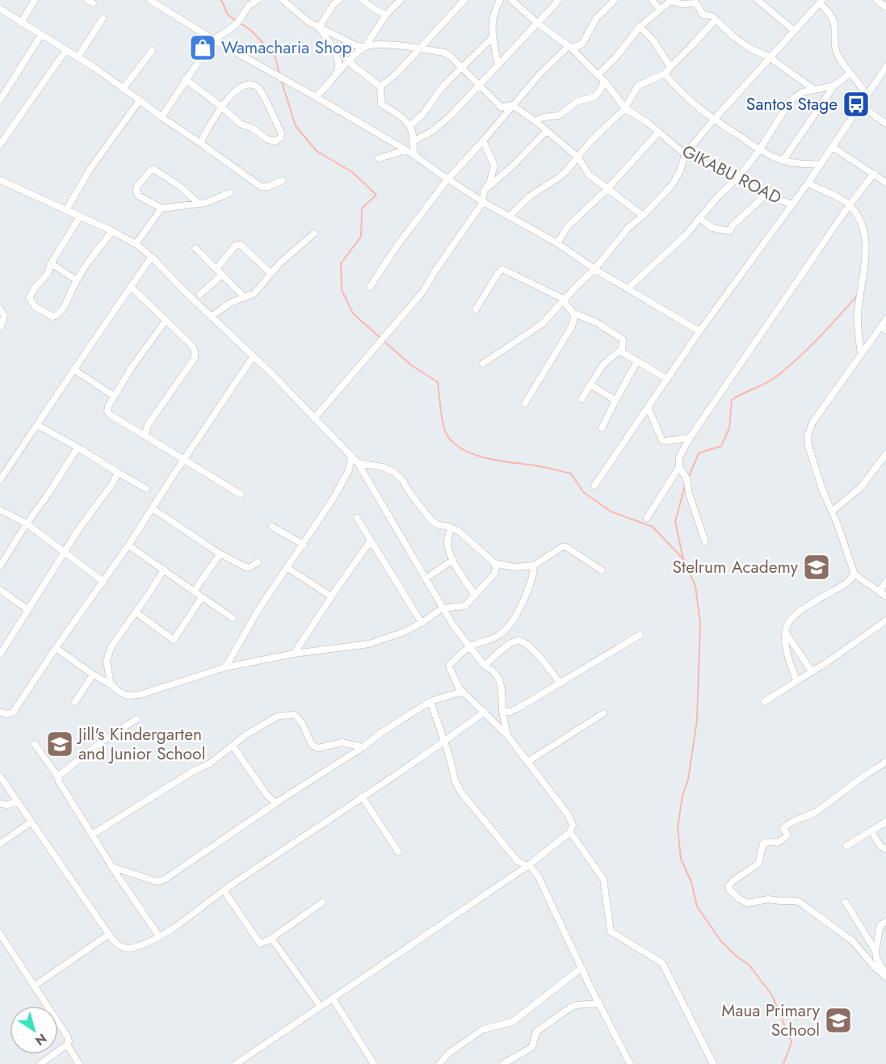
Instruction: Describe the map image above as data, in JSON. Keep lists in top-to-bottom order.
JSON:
{
  "streets": {
    "street": ["GIKABU ROAD"]
  },
  "places": {
    "shop": ["Wamacharia Shop"],
    "bus stop": ["Santos Stage"],
    "school or university": ["Stelrum Academy", "Jill's Kindergarten and Junior School", "Maua Primary School"]
  },
  "north": "bottom right"
}
